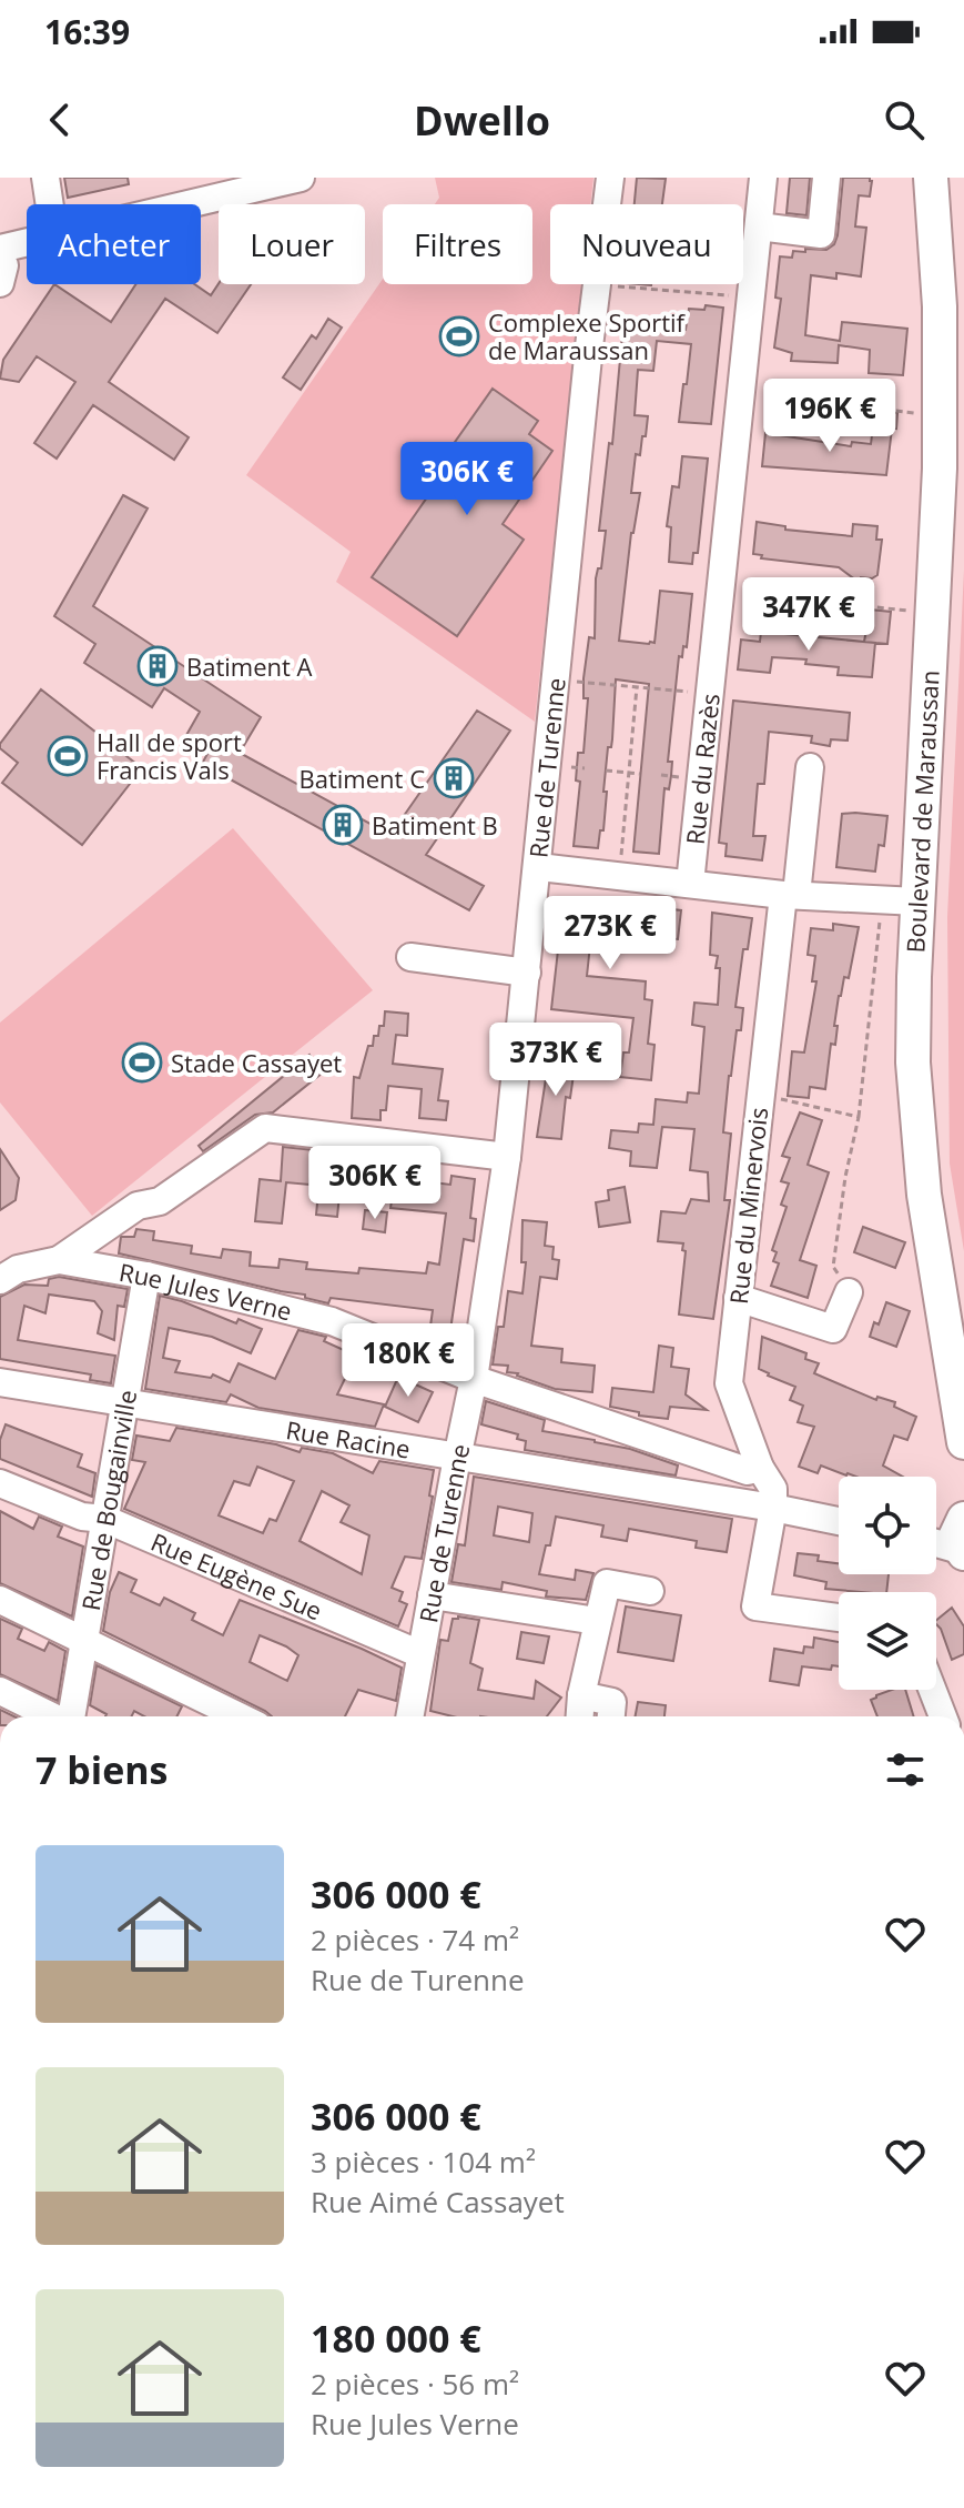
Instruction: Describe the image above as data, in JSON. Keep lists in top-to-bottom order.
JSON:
{
  "streets": {
    "main road": ["Boulevard de Maraussan"],
    "street": [
      "Rue de Turenne",
      "Rue du Razès",
      "Rue du Minervois",
      "Rue Jules Verne",
      "Rue Racine",
      "Rue de Bougainville",
      "Rue Eugène Sue"
    ]
  },
  "crossings": [
    ["Rue de Turenne", "Rue Jules Verne"],
    ["Rue de Turenne", "Rue Racine"],
    ["Rue de Turenne", "Rue Eugène Sue"],
    ["Rue du Minervois", "Rue Jules Verne"],
    ["Rue du Minervois", "Rue Racine"],
    ["Rue Jules Verne", "Rue de Bougainville"],
    ["Rue Racine", "Rue de Bougainville"],
    ["Rue de Bougainville", "Rue Eugène Sue"]
  ],
  "places": {
    "sports": ["Complexe Sportif de Maraussan", "Hall de sport Francis Vals", "Stade Cassayet"],
    "building": ["Batiment A", "Batiment C", "Batiment B"]
  },
  "page": {
    "status": "16:39",
    "header": "Dwello",
    "chip": [
      "Acheter",
      "Louer",
      "Filtres",
      "Nouveau"
    ],
    "price": [
      "196K €",
      "306K €",
      "347K €",
      "273K €",
      "373K €",
      "306K €",
      "180K €"
    ],
    "heading": "7 biens",
    "list": [
      {
        "name": "306 000 €",
        "note": "2 pièces · 74 m² · Rue de Turenne"
      },
      {
        "name": "306 000 €",
        "note": "3 pièces · 104 m² · Rue Aimé Cassayet"
      },
      {
        "name": "180 000 €",
        "note": "2 pièces · 56 m² · Rue Jules Verne"
      }
    ]
  }
}
